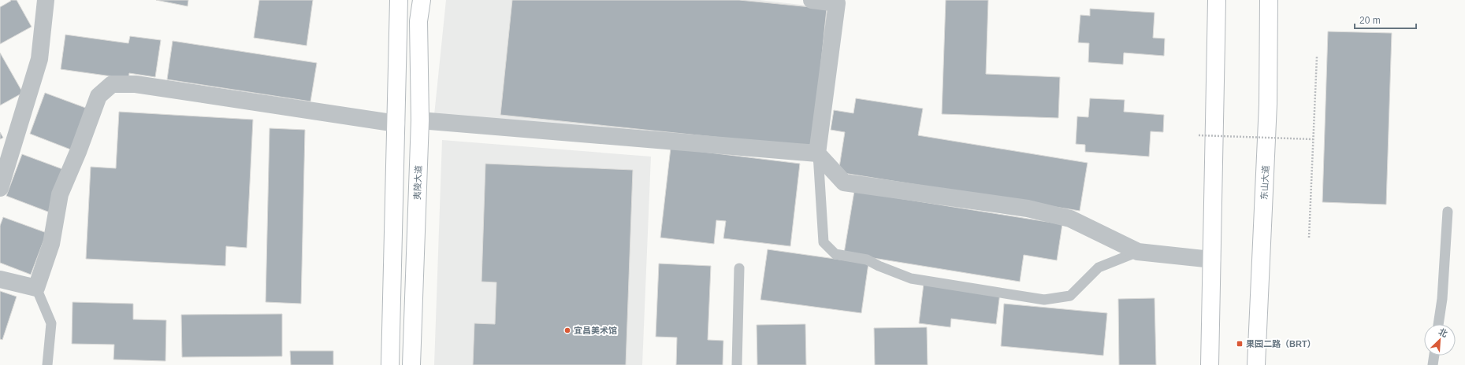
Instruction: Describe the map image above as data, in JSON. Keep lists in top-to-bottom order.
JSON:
{
  "streets": {
    "main road": ["夷陵大道", "东山大道"]
  },
  "places": {
    "other": ["宜昌美术馆"],
    "transit": ["果园二路（BRT）"]
  },
  "scale_bar": "20 m",
  "north": "top right"
}
